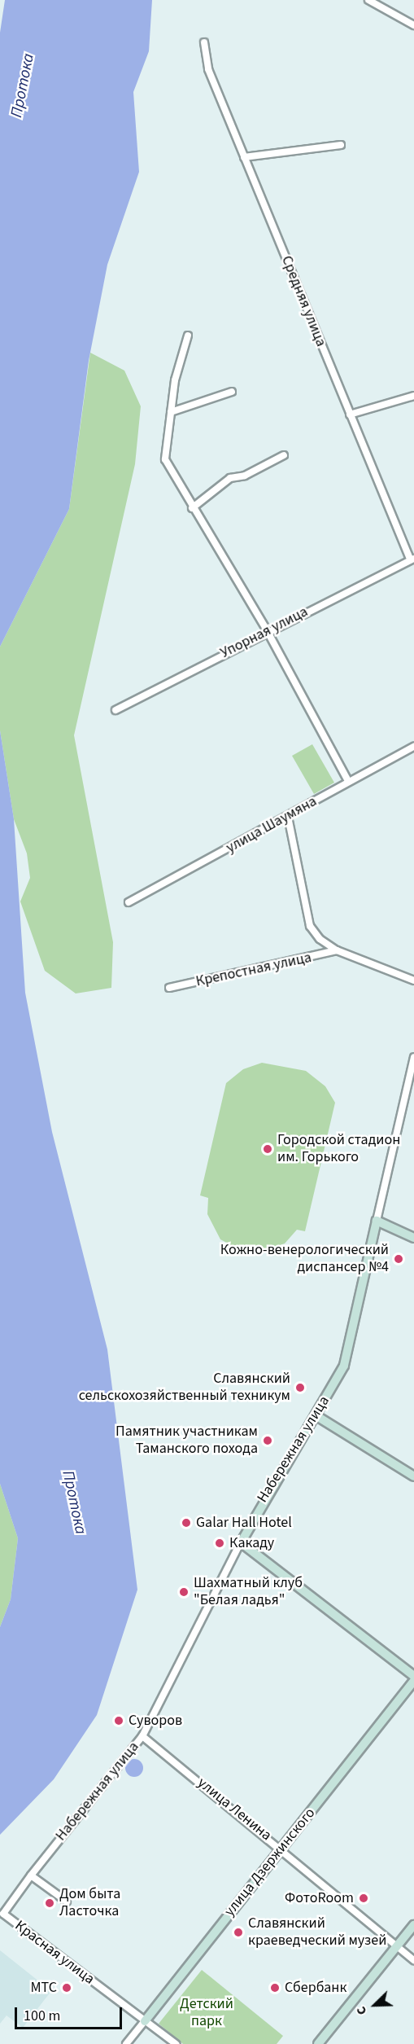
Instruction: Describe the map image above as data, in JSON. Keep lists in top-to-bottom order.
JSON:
{
  "streets": {
    "street": [
      "Средняя улица",
      "Упорная улица",
      "улица Шаумяна",
      "Крепостная улица",
      "Набережная улица",
      "улица Ленина",
      "улица Дзержинского",
      "Красная улица"
    ]
  },
  "crossings": [
    ["Средняя улица", "Упорная улица"],
    ["улица Шаумяна", "Крепостная улица"],
    ["Набережная улица", "улица Ленина"],
    ["Набережная улица", "Красная улица"],
    ["улица Ленина", "улица Дзержинского"],
    ["улица Дзержинского", "Красная улица"]
  ],
  "water": ["Протока"],
  "parks": ["Детский парк"],
  "places": [
    "Городской cтадион им. Горького",
    "Кожно-венерологический диспансер №4",
    "Славянский сельскохозяйственный техникум",
    "Памятник участникам Таманского похода",
    "Galar Hall Hotel",
    "Какаду",
    "Шахматный клуб \"Белая ладья\"",
    "Суворов",
    "ФотоRoom",
    "Дом быта Ласточка",
    "Славянский краеведческий музей",
    "МТС",
    "Сбербанк"
  ],
  "scale_bar": "100 m",
  "north": "bottom left"
}
